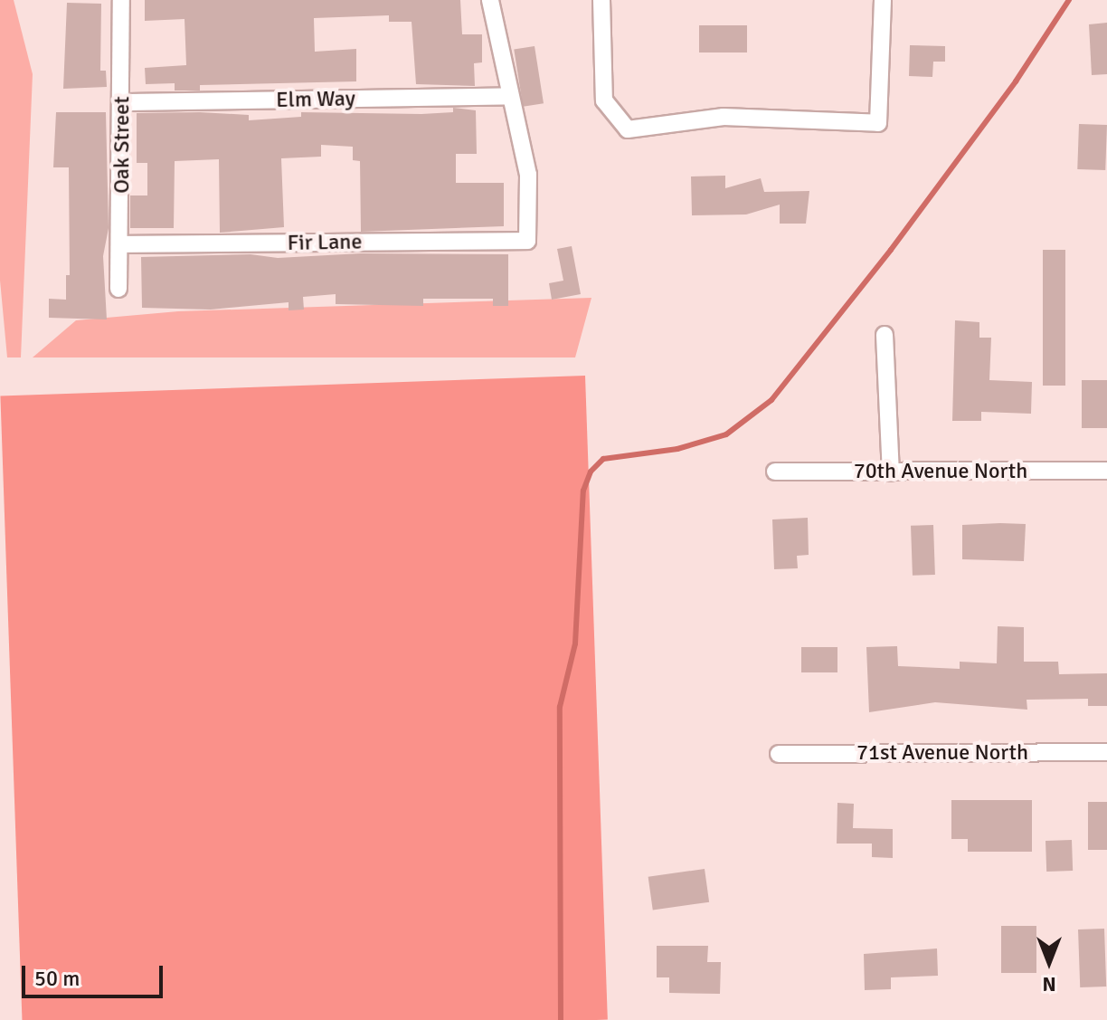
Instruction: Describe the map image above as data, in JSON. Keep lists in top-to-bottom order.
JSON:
{
  "streets": {
    "street": [
      "Elm Way",
      "Oak Street",
      "Fir Lane",
      "70th Avenue North",
      "71st Avenue North"
    ]
  },
  "crossings": [
    ["Elm Way", "Oak Street"],
    ["Elm Way", "Fir Lane"],
    ["Oak Street", "Fir Lane"]
  ],
  "scale_bar": "50 m",
  "north": "bottom"
}
